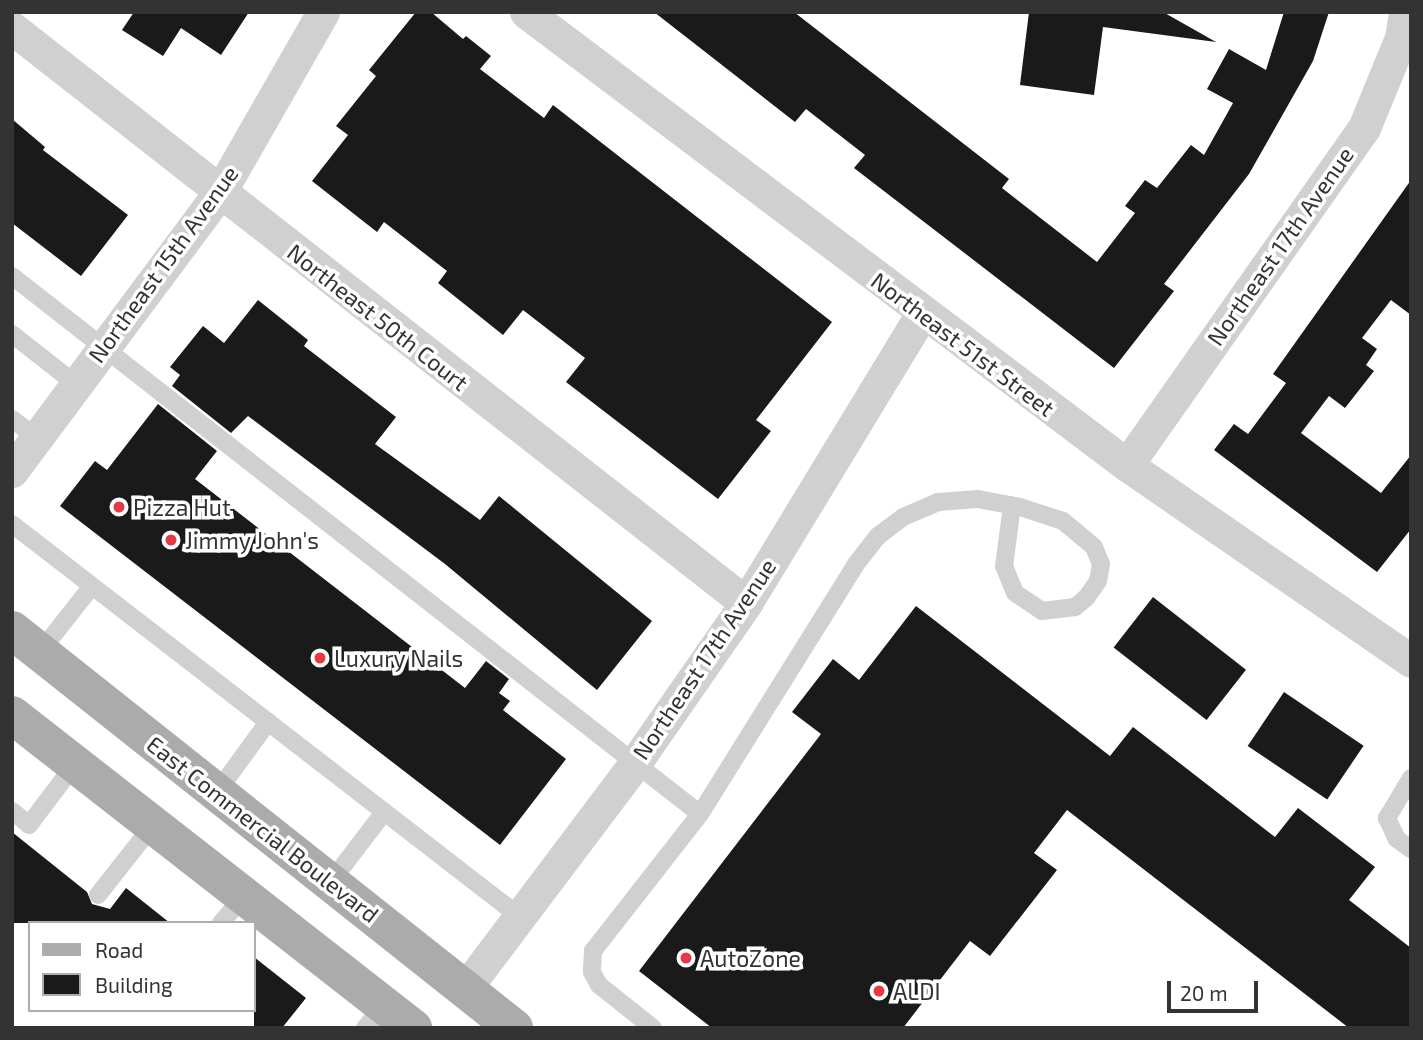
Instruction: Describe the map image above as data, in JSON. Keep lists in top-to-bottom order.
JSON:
{
  "streets": {
    "main road": ["East Commercial Boulevard"],
    "street": [
      "Northeast 17th Avenue",
      "Northeast 15th Avenue",
      "Northeast 50th Court",
      "Northeast 51st Street"
    ]
  },
  "crossings": [
    ["Northeast 17th Avenue", "Northeast 50th Court"],
    ["Northeast 17th Avenue", "Northeast 51st Street"],
    ["Northeast 17th Avenue", "East Commercial Boulevard"],
    ["Northeast 15th Avenue", "Northeast 50th Court"]
  ],
  "places": [
    "Pizza Hut",
    "Jimmy John's",
    "Luxury Nails",
    "AutoZone",
    "ALDI"
  ],
  "legend": ["Road", "Building"],
  "scale_bar": "20 m"
}
